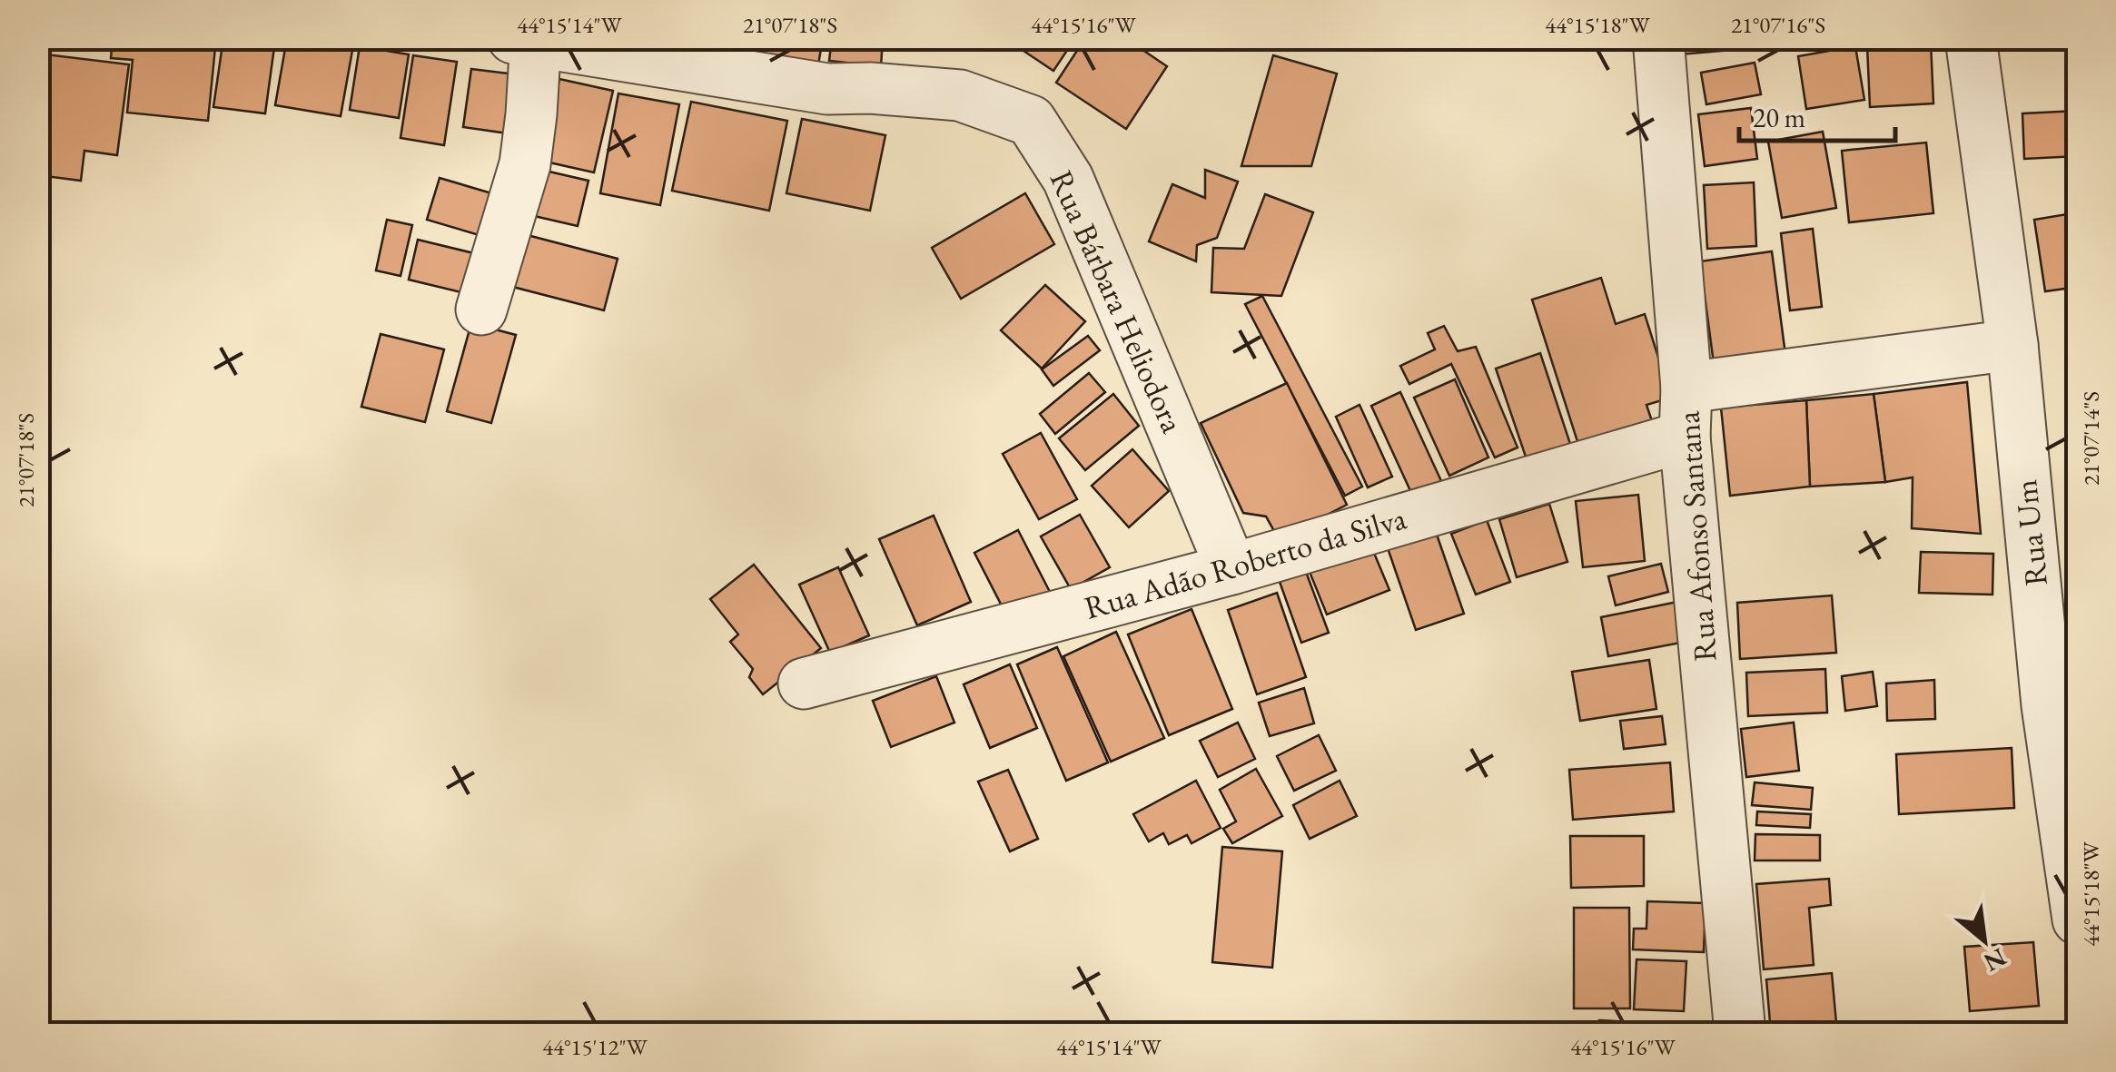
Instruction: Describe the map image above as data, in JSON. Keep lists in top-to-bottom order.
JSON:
{
  "streets": {
    "street": [
      "Rua Bárbara Heliodora",
      "Rua Um",
      "Rua Afonso Santana",
      "Rua Adão Roberto da Silva"
    ]
  },
  "crossings": [
    ["Rua Bárbara Heliodora", "Rua Adão Roberto da Silva"],
    ["Rua Afonso Santana", "Rua Adão Roberto da Silva"]
  ],
  "scale_bar": "20 m",
  "north": "bottom right",
  "coordinates": [
    "44°15'14\"W",
    "21°07'18\"S",
    "44°15'16\"W",
    "44°15'18\"W",
    "21°07'16\"S",
    "21°07'14\"S",
    "44°15'12\"W"
  ]
}
